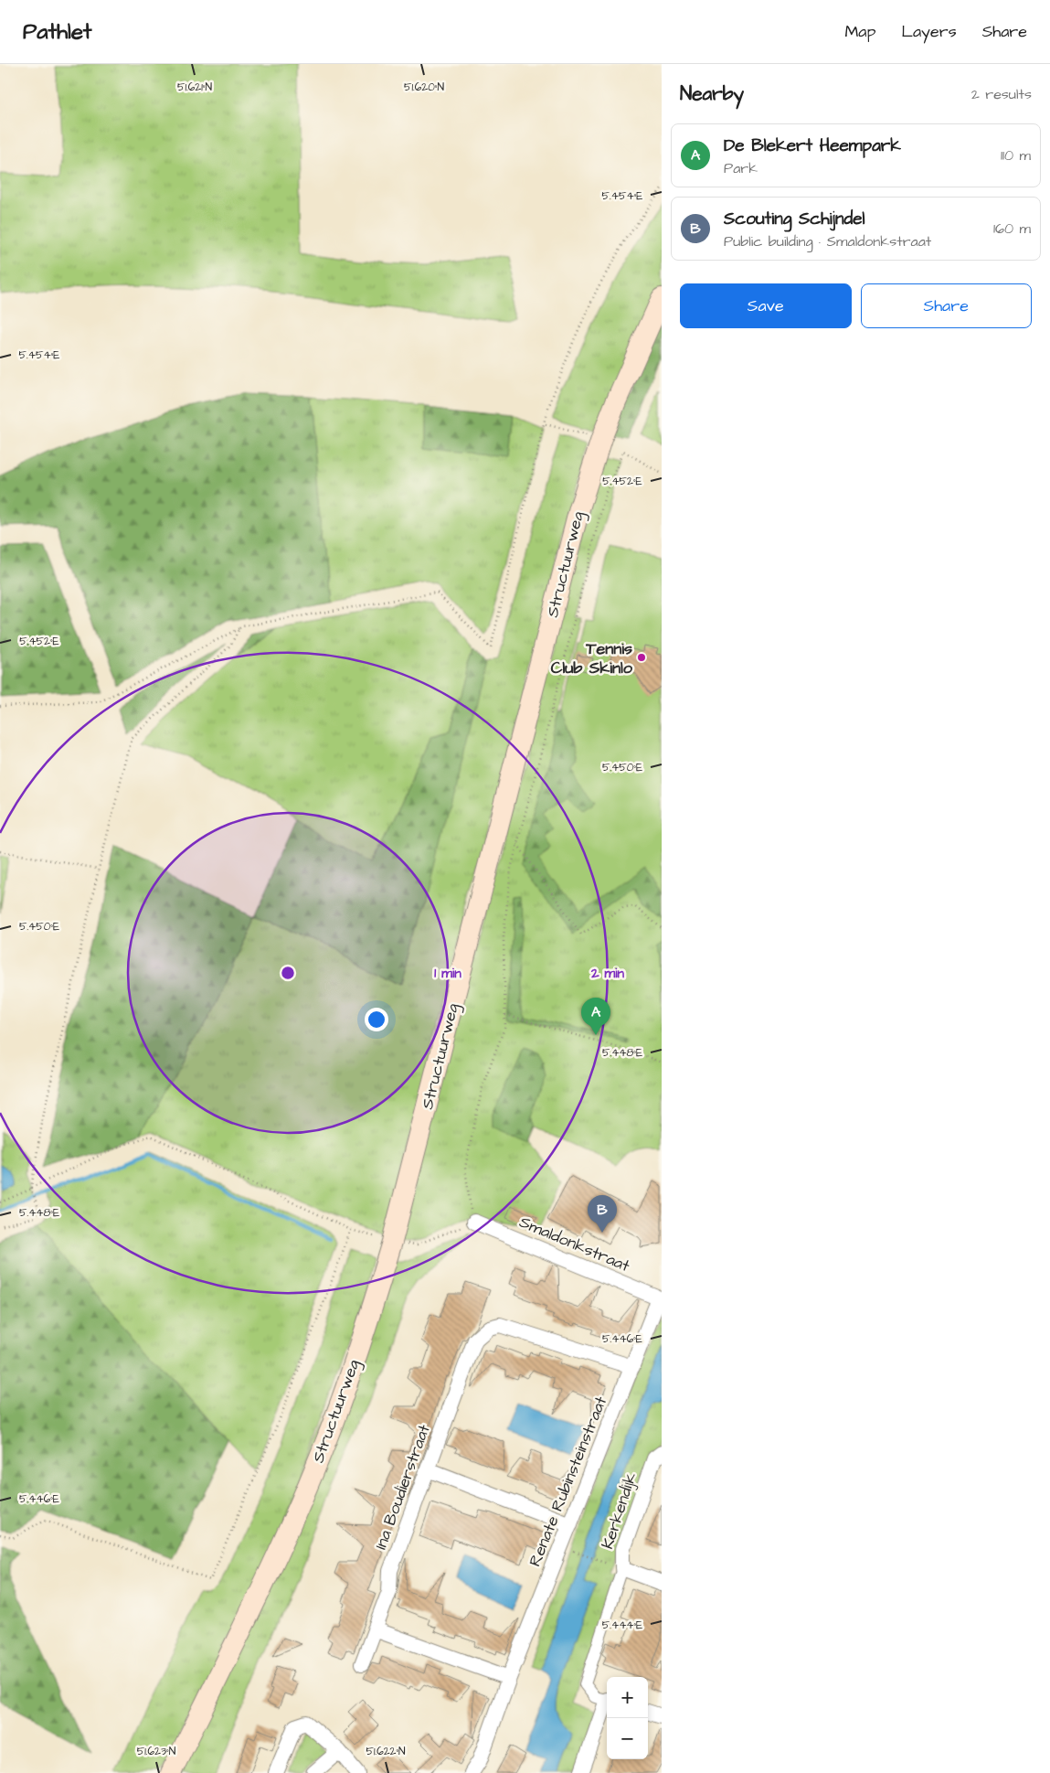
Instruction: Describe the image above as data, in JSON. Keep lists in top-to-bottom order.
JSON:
{
  "streets": {
    "main road": ["Structuurweg"],
    "street": [
      "Smaldonkstraat",
      "Renate Rubinsteinstraat",
      "Ina Boudierstraat",
      "Kerkendijk"
    ]
  },
  "crossings": [
    ["Smaldonkstraat", "Renate Rubinsteinstraat"],
    ["Renate Rubinsteinstraat", "Ina Boudierstraat"]
  ],
  "places": ["Tennis Club Skinlo"],
  "page": {
    "header": "Pathlet",
    "nav": ["Map", "Layers", "Share"],
    "heading": ["Nearby", "2 results"],
    "list": [
      {
        "mark": "A",
        "name": "De Blekert Heempark",
        "note": "Park",
        "value": "110 m"
      },
      {
        "mark": "B",
        "name": "Scouting Schijndel",
        "note": "Public building · Smaldonkstraat",
        "value": "160 m"
      }
    ],
    "buttons": ["Save", "Share"],
    "pins": ["A", "B"],
    "map_buttons": ["+", "−"]
  },
  "coordinates": [
    "51.620°N",
    "51.621°N",
    "5.454°E",
    "5.452°E",
    "5.450°E",
    "5.448°E",
    "5.446°E",
    "5.444°E",
    "51.623°N",
    "51.622°N"
  ],
  "rings": ["1 min", "2 min"]
}
